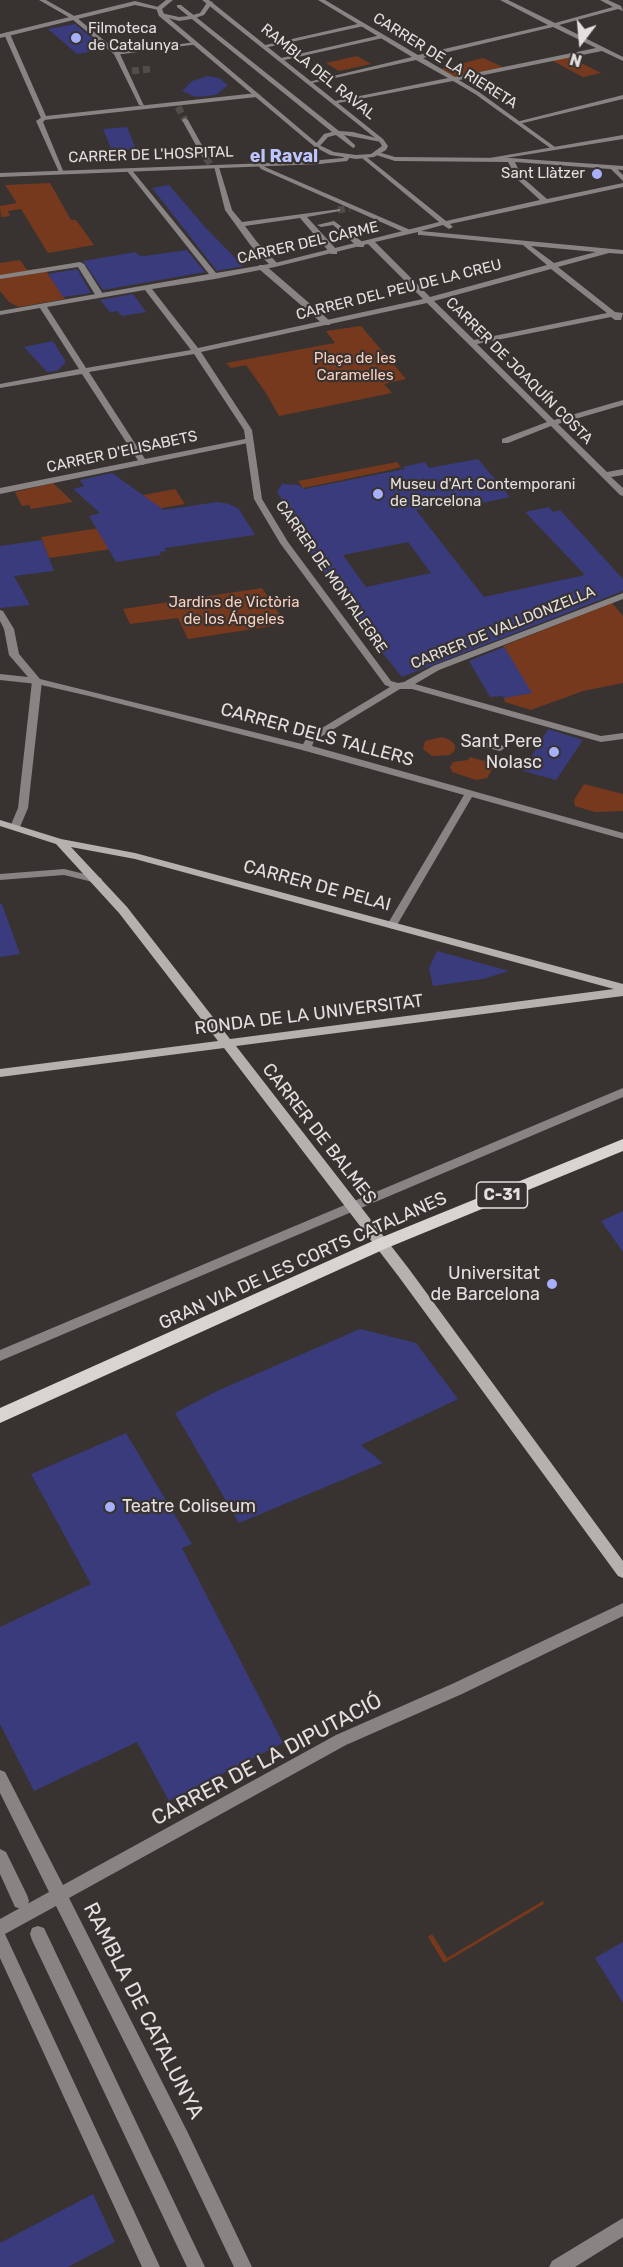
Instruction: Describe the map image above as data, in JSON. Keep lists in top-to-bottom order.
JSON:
{
  "streets": {
    "main road": [
      "CARRER DE PELAI",
      "RONDA DE LA UNIVERSITAT",
      "CARRER DE BALMES",
      "C-31",
      "GRAN VIA DE LES CORTS CATALANES"
    ],
    "street": [
      "CARRER DE LA RIERETA",
      "RAMBLA DEL RAVAL",
      "CARRER DE L'HOSPITAL",
      "CARRER DEL CARME",
      "CARRER DEL PEU DE LA CREU",
      "CARRER DE JOAQUÍN COSTA",
      "CARRER D'ELISABETS",
      "CARRER DE MONTALEGRE",
      "CARRER DE VALLDONZELLA",
      "CARRER DELS TALLERS",
      "CARRER DE LA DIPUTACIÓ",
      "RAMBLA DE CATALUNYA"
    ]
  },
  "crossings": [
    ["RAMBLA DEL RAVAL", "CARRER DE L'HOSPITAL"],
    ["CARRER DEL CARME", "CARRER DE JOAQUÍN COSTA"],
    ["CARRER DEL CARME", "CARRER DE MONTALEGRE"],
    ["CARRER DEL PEU DE LA CREU", "CARRER DE JOAQUÍN COSTA"],
    ["CARRER DEL PEU DE LA CREU", "CARRER DE MONTALEGRE"],
    ["CARRER D'ELISABETS", "CARRER DE MONTALEGRE"],
    ["CARRER DE MONTALEGRE", "CARRER DE VALLDONZELLA"],
    ["CARRER DE VALLDONZELLA", "CARRER DELS TALLERS"],
    ["CARRER DE PELAI", "RONDA DE LA UNIVERSITAT"],
    ["CARRER DE PELAI", "CARRER DE BALMES"],
    ["RONDA DE LA UNIVERSITAT", "CARRER DE BALMES"],
    ["CARRER DE BALMES", "GRAN VIA DE LES CORTS CATALANES"],
    ["CARRER DE LA DIPUTACIÓ", "RAMBLA DE CATALUNYA"]
  ],
  "districts": ["el Raval"],
  "parks": ["Plaça de les Caramelles", "Jardins de Victòria de los Ángeles"],
  "places": [
    "Filmoteca de Catalunya",
    "Sant Llàtzer",
    "Museu d'Art Contemporani de Barcelona",
    "Sant Pere Nolasc",
    "Universitat de Barcelona",
    "Teatre Coliseum"
  ],
  "north": "bottom"
}
